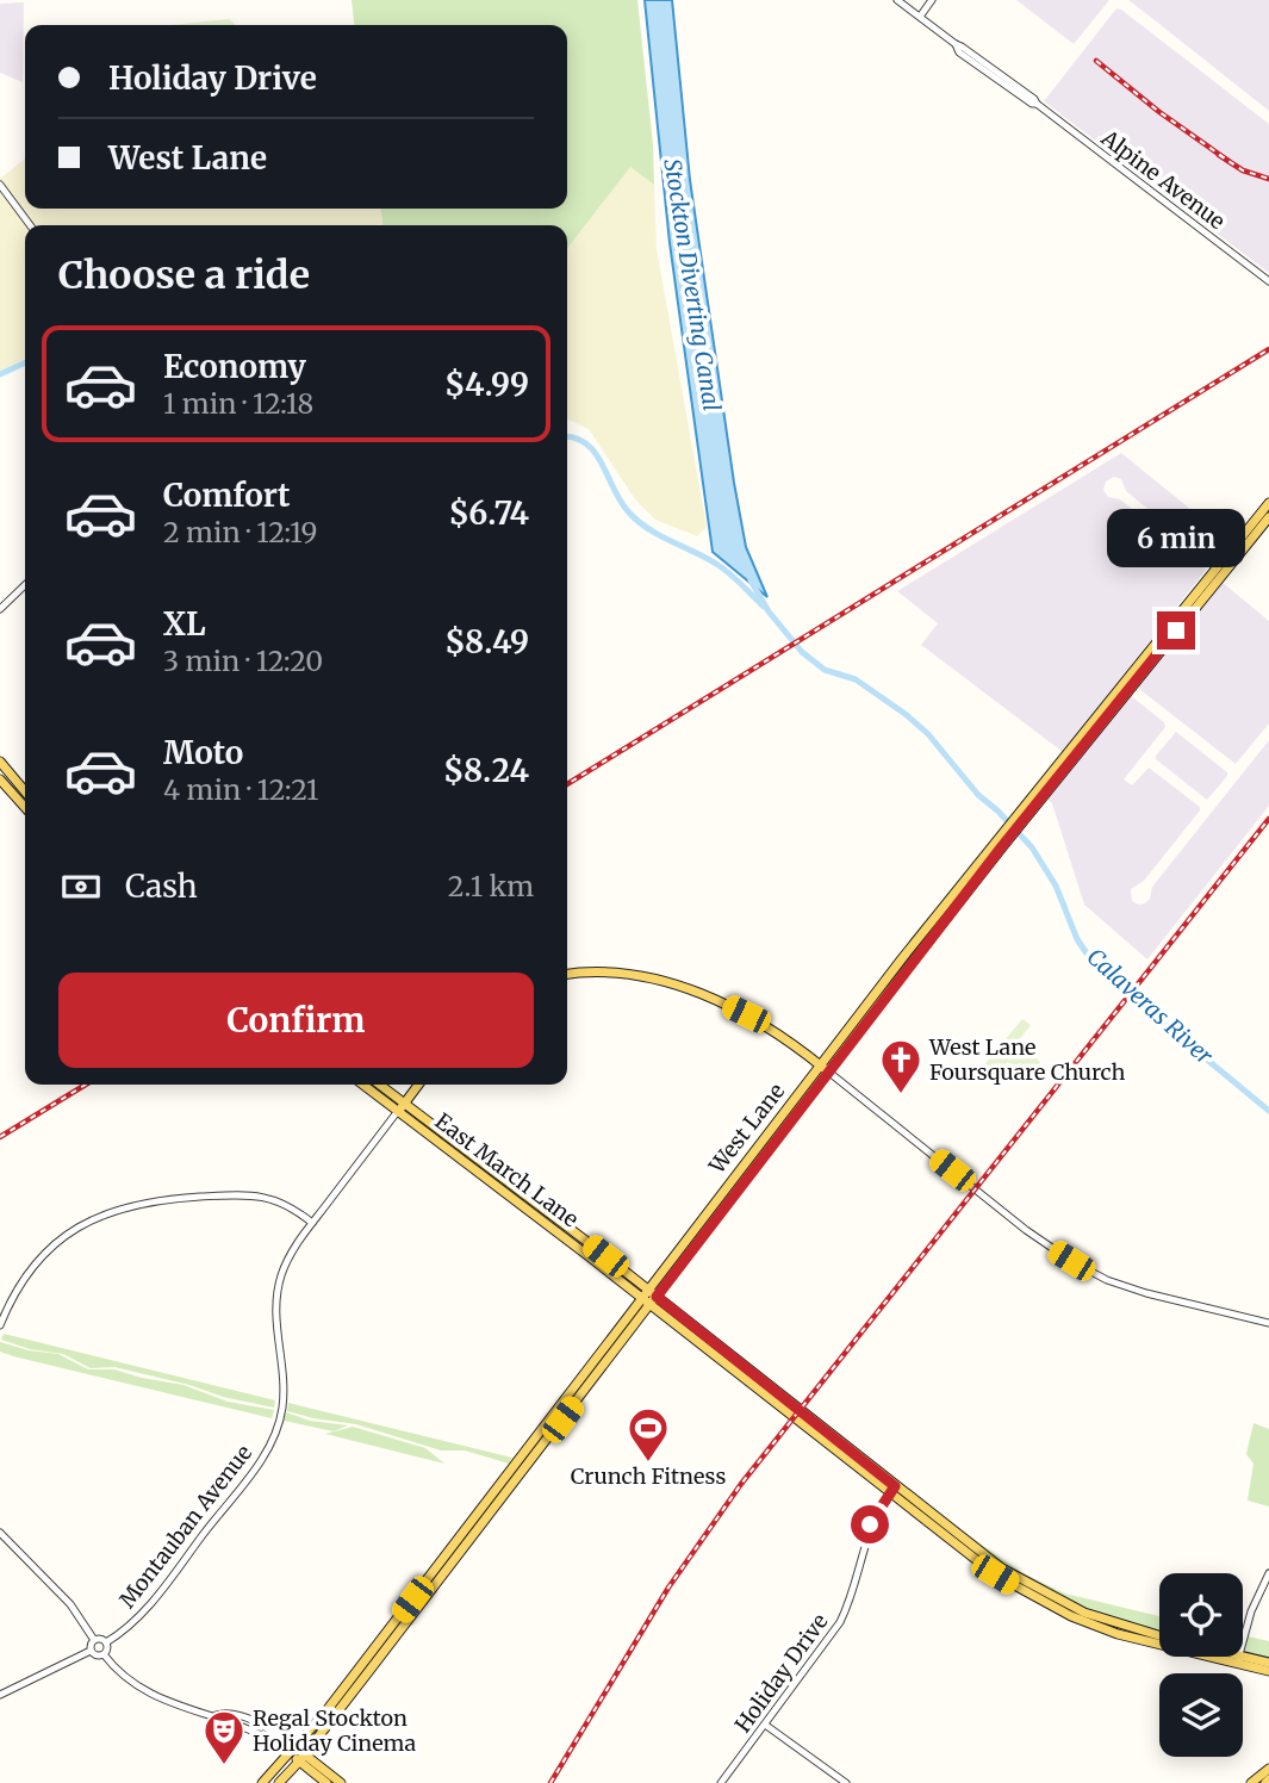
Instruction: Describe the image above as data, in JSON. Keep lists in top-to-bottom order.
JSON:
{
  "streets": {
    "main road": ["West Lane", "East March Lane"],
    "street": ["Alpine Avenue", "Montauban Avenue", "Holiday Drive"]
  },
  "crossings": [
    ["West Lane", "East March Lane"],
    ["East March Lane", "Montauban Avenue"],
    ["East March Lane", "Holiday Drive"]
  ],
  "water": ["Stockton Diverting Canal", "Calaveras River"],
  "places": {
    "church": ["West Lane Foursquare Church"],
    "sports": ["Crunch Fitness"],
    "theatre": ["Regal Stockton Holiday Cinema"]
  },
  "page": {
    "banner": ["Holiday Drive", "West Lane"],
    "heading": "Choose a ride",
    "list": [
      {
        "name": "Economy",
        "note": "1 min · 12:18",
        "value": "$4.99"
      },
      {
        "name": "Comfort",
        "note": "2 min · 12:19",
        "value": "$6.74"
      },
      {
        "name": "XL",
        "note": "3 min · 12:20",
        "value": "$8.49"
      },
      {
        "name": "Moto",
        "note": "4 min · 12:21",
        "value": "$8.24"
      }
    ],
    "bubble": "6 min",
    "pay": ["Cash", "2.1 km"],
    "buttons": "Confirm"
  }
}
